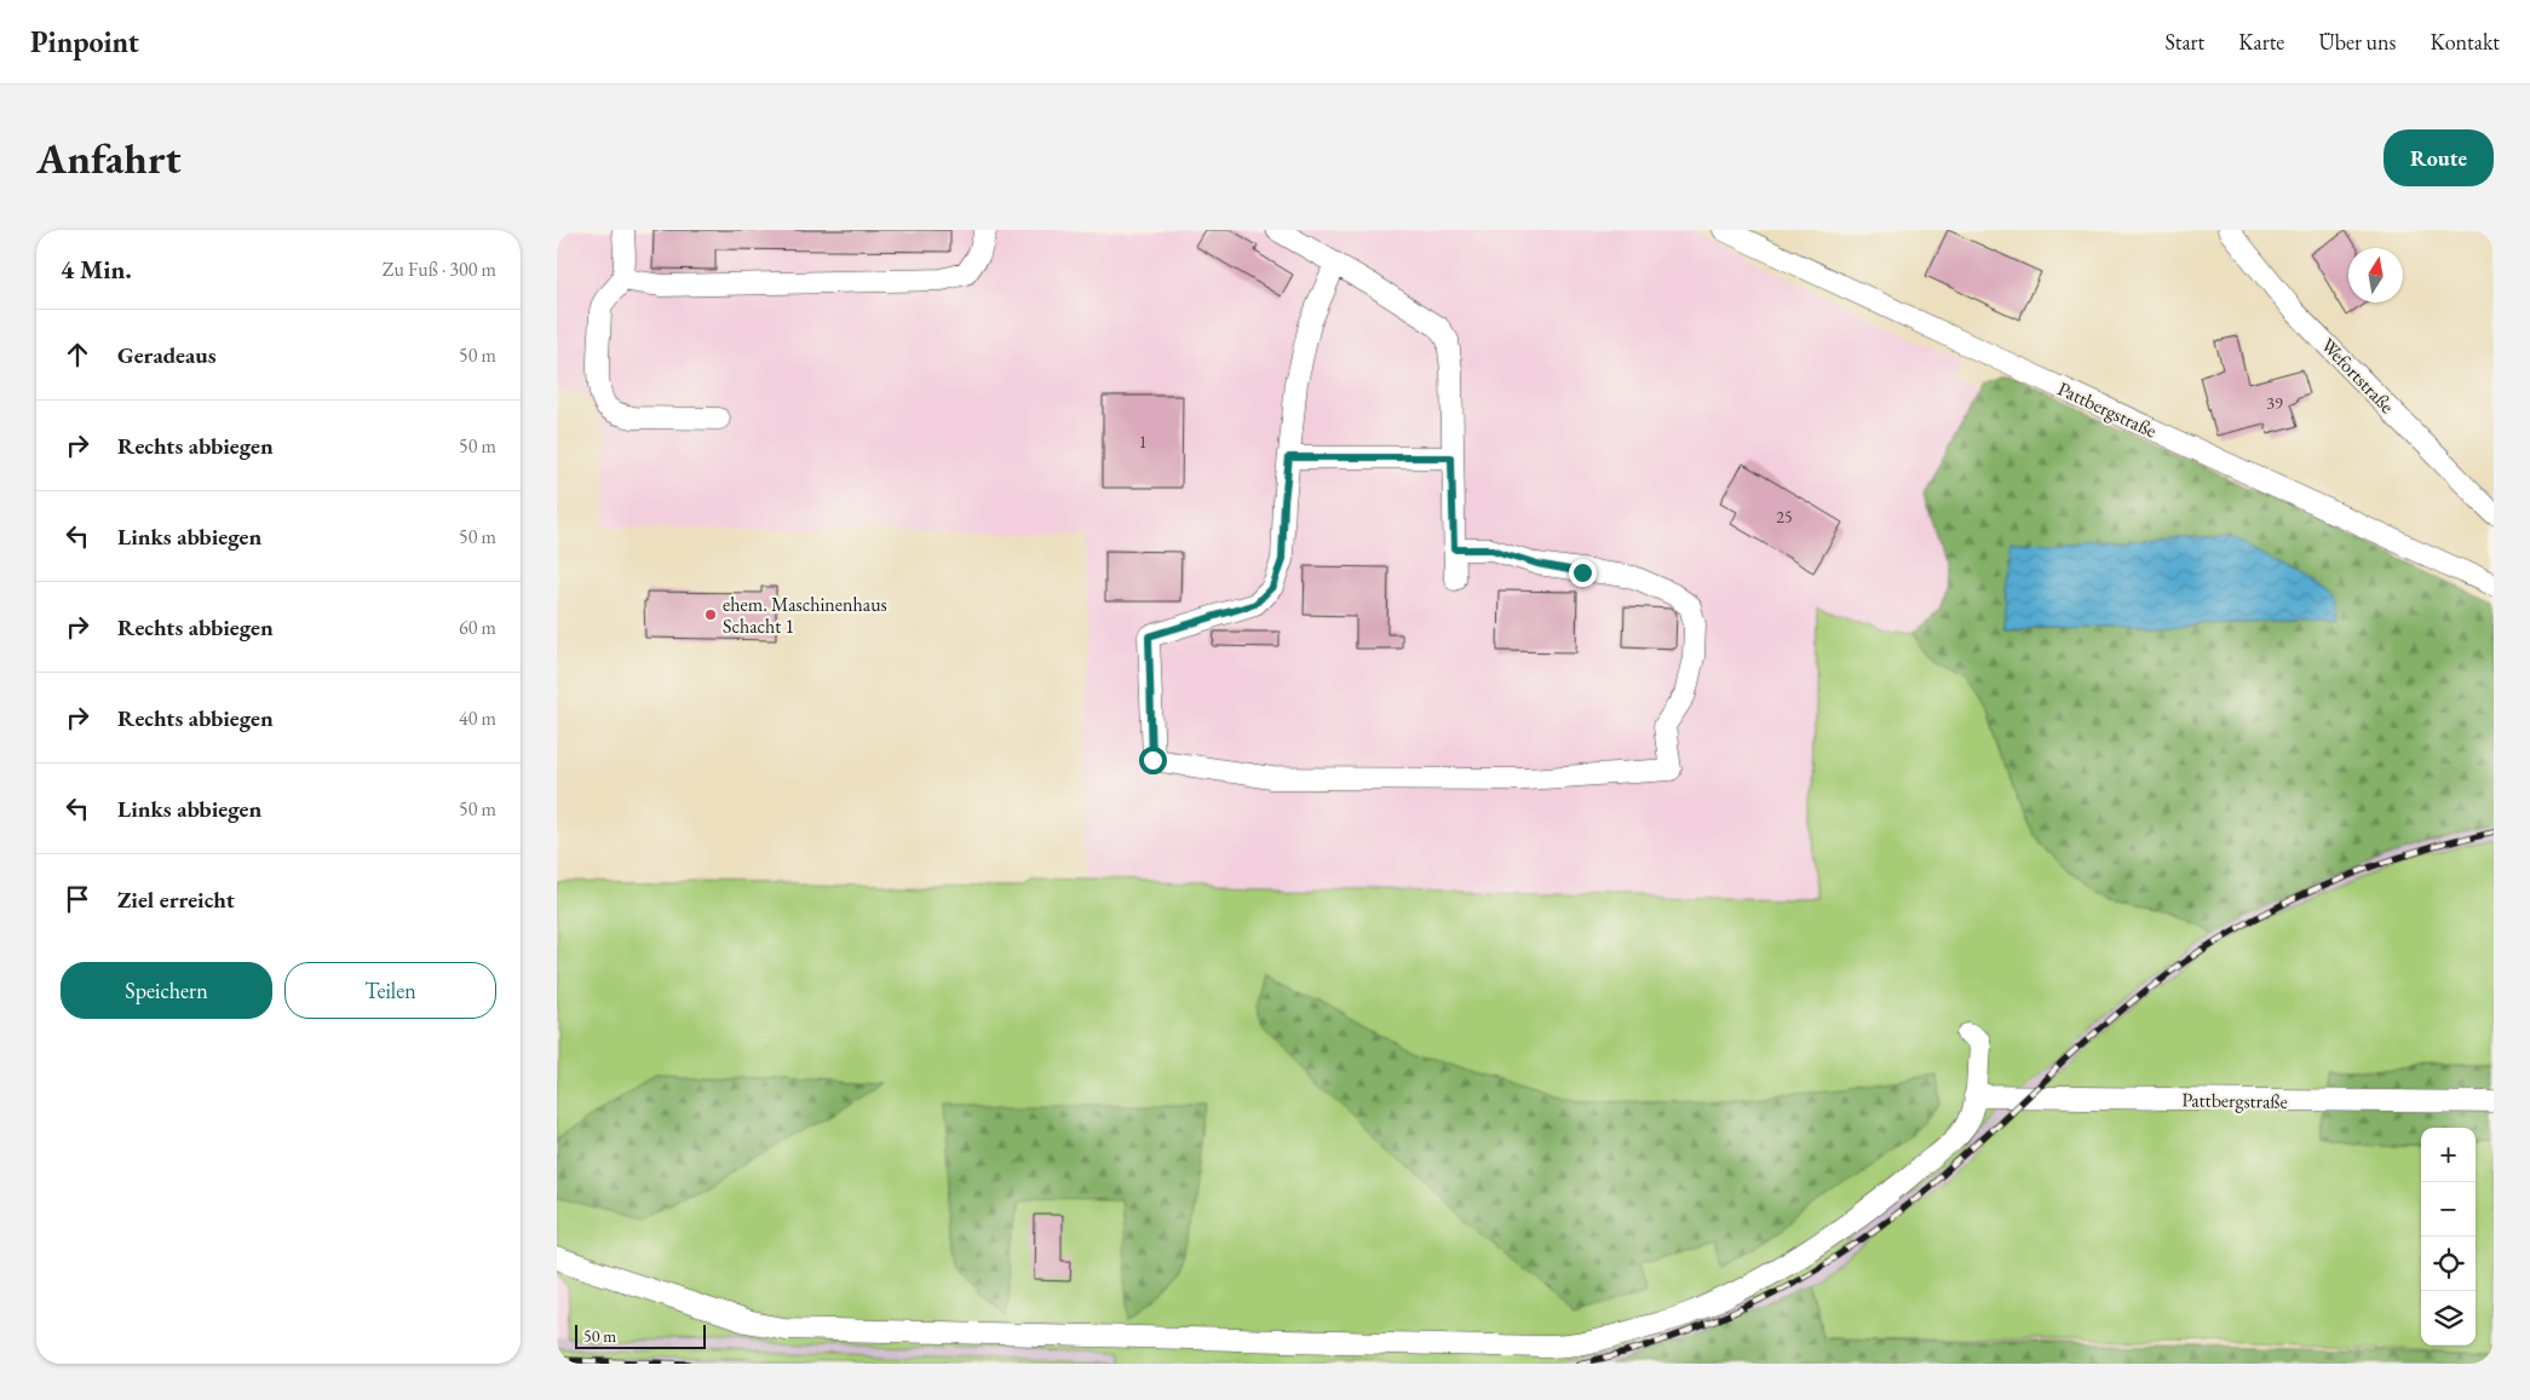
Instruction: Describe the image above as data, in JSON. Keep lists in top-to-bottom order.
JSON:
{
  "streets": {
    "street": ["Wefortstraße", "Pattbergstraße"]
  },
  "places": ["ehem. Maschinenhaus Schacht 1"],
  "house_numbers": ["39", "1", "25"],
  "scale_bar": "50 m",
  "north": "top",
  "page": {
    "header": "Pinpoint",
    "nav": [
      "Start",
      "Karte",
      "Über uns",
      "Kontakt"
    ],
    "buttons": [
      "Route",
      ["Speichern", "Teilen"]
    ],
    "title": "Anfahrt",
    "heading": ["4 Min.", "Zu Fuß · 300 m"],
    "list": [
      ["Geradeaus", "50 m"],
      ["Rechts abbiegen", "50 m"],
      ["Links abbiegen", "50 m"],
      ["Rechts abbiegen", "60 m"],
      ["Rechts abbiegen", "40 m"],
      ["Links abbiegen", "50 m"],
      "Ziel erreicht"
    ],
    "map_buttons": ["+", "−"],
    "scale": "50 m"
  }
}
